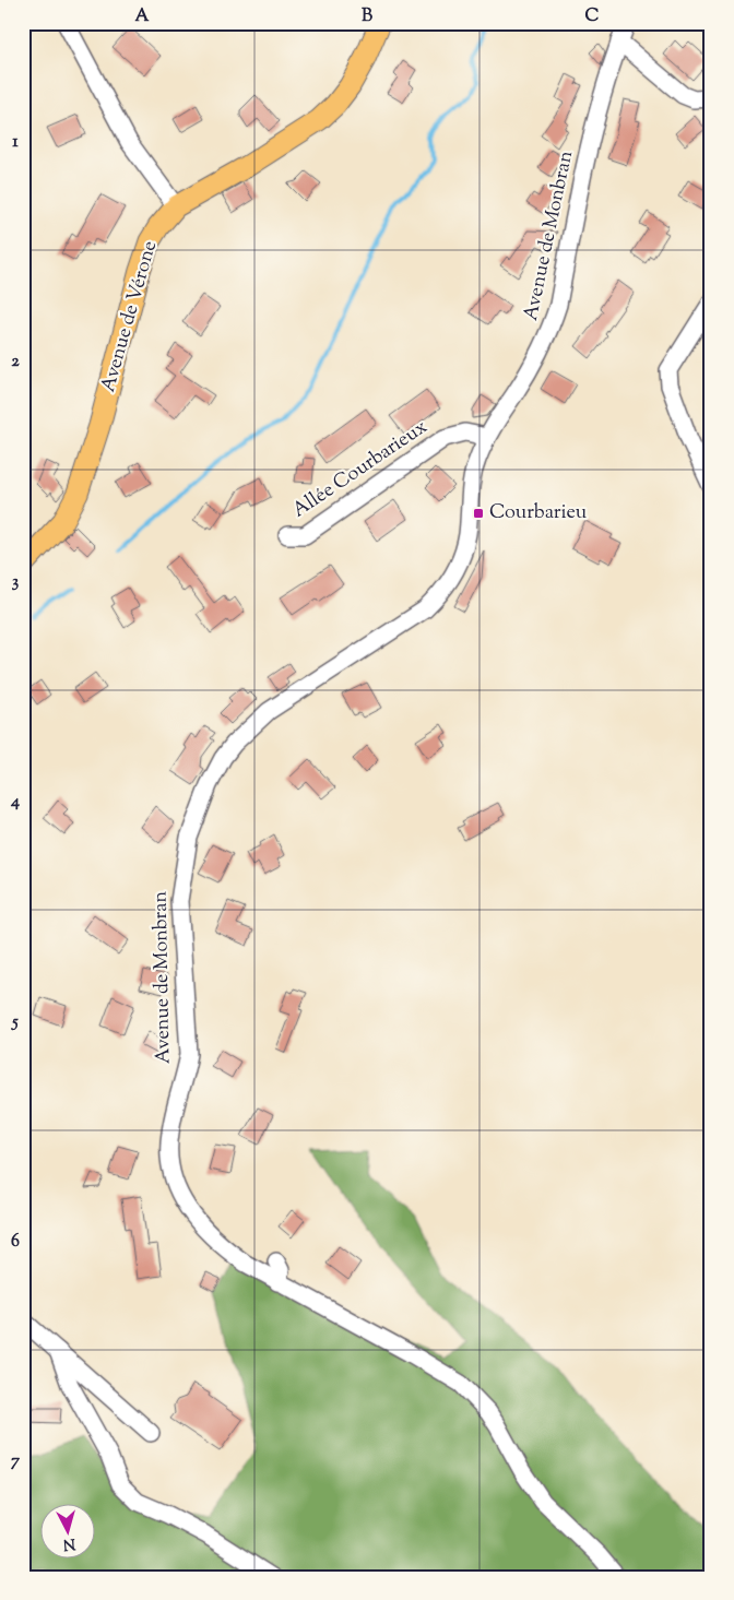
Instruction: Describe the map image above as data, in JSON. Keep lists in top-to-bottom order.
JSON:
{
  "streets": {
    "main road": ["Avenue de Vérone"],
    "street": ["Avenue de Monbran", "Allée Courbarieux"]
  },
  "crossings": [
    ["Avenue de Monbran", "Allée Courbarieux"]
  ],
  "places": {
    "transit": ["Courbarieu"]
  },
  "north": "bottom",
  "grid": {
    "columns": ["A", "B", "C"],
    "rows": [
      "1",
      "2",
      "3",
      "4",
      "5",
      "6",
      "7"
    ]
  }
}
